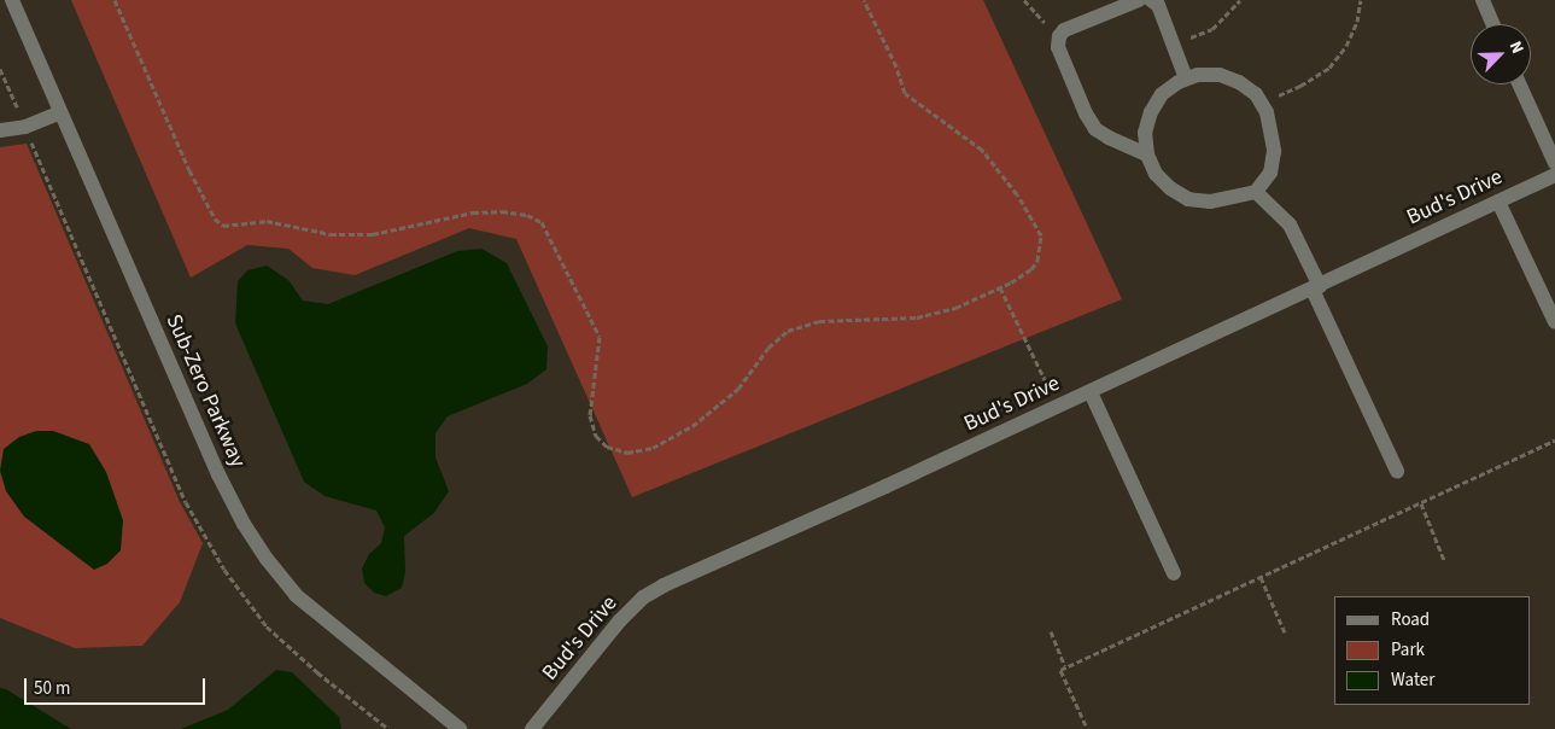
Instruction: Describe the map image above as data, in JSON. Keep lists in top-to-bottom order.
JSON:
{
  "streets": {
    "street": ["Bud's Drive", "Sub-Zero Parkway"]
  },
  "legend": ["Road", "Park", "Water"],
  "scale_bar": "50 m",
  "north": "top right"
}
